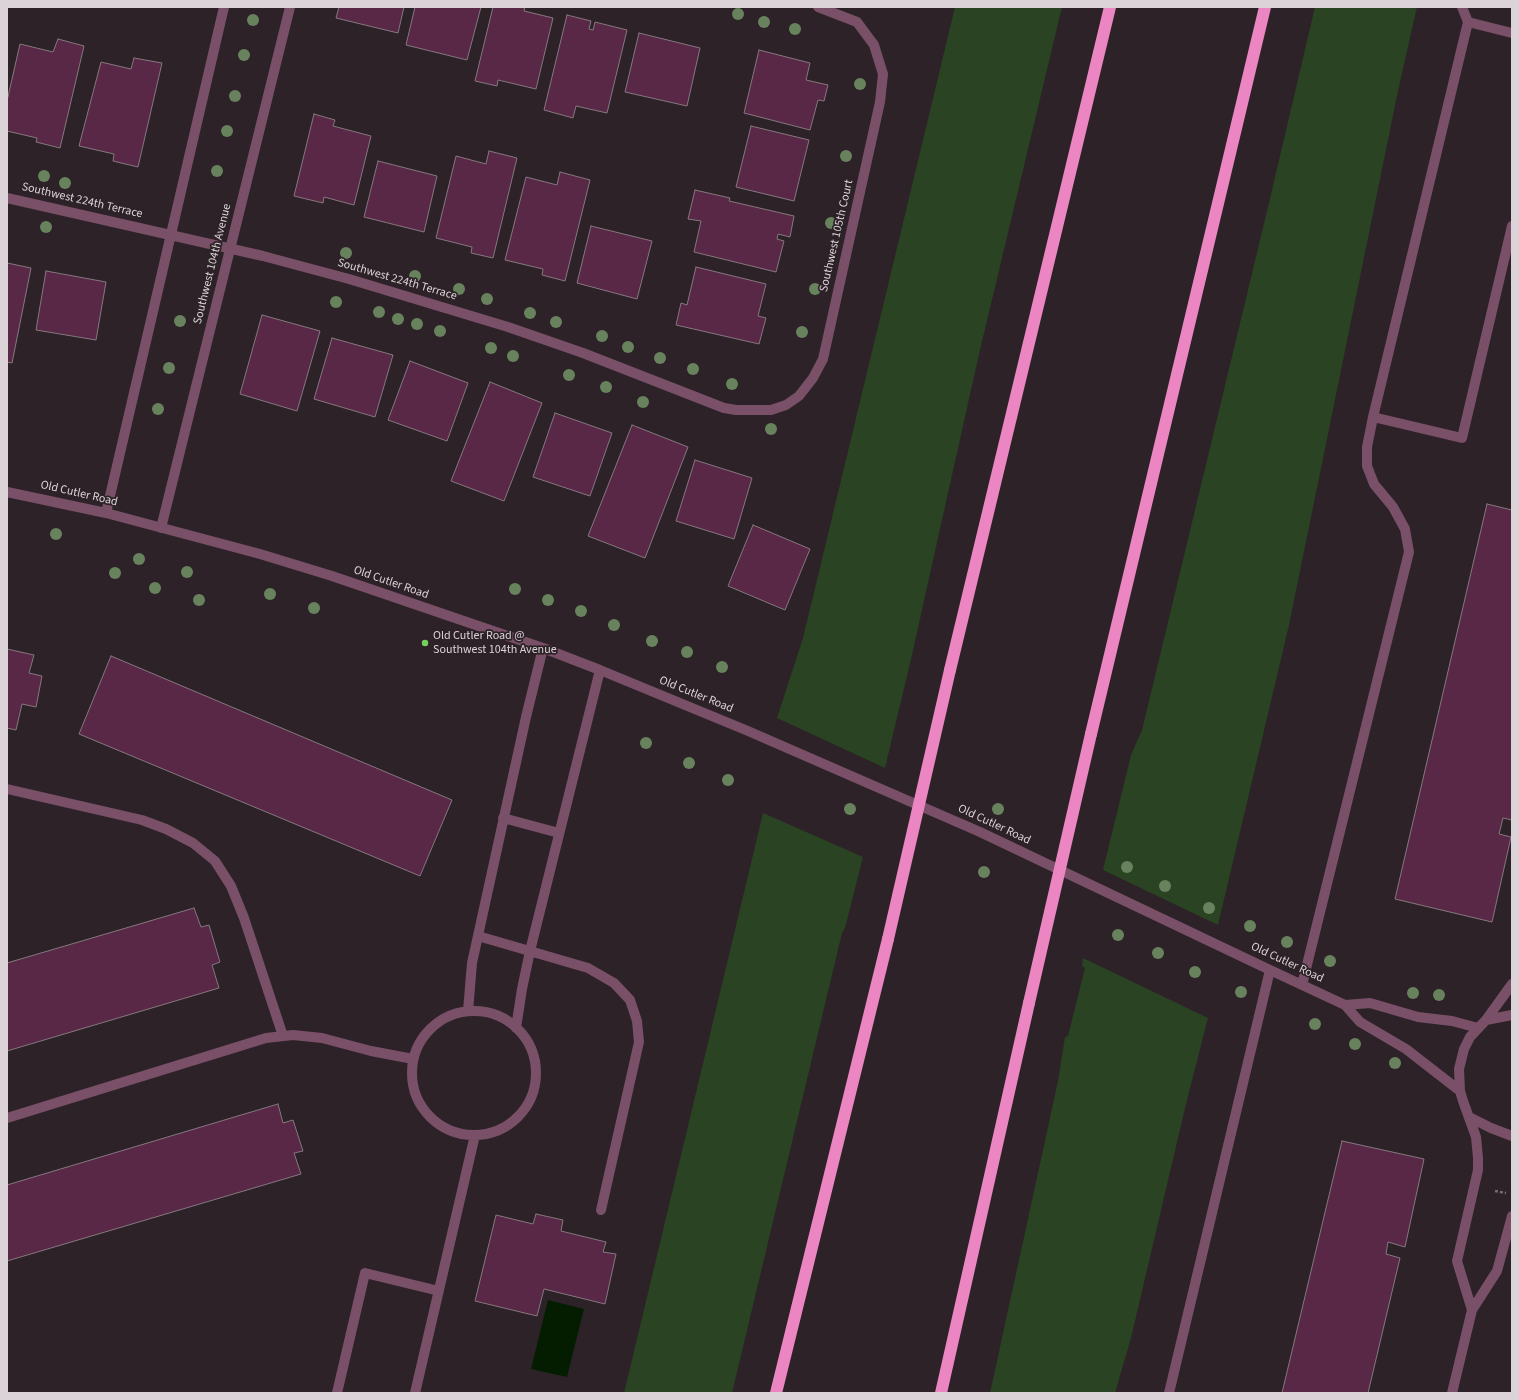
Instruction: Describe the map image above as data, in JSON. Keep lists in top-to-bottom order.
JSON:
{
  "streets": {
    "street": [
      "Southwest 224th Terrace",
      "Southwest 105th Court",
      "Southwest 104th Avenue",
      "Old Cutler Road"
    ]
  },
  "crossings": [
    ["Southwest 224th Terrace", "Southwest 105th Court"],
    ["Southwest 224th Terrace", "Southwest 104th Avenue"],
    ["Southwest 104th Avenue", "Old Cutler Road"]
  ],
  "places": ["Old Cutler Road @ Southwest 104th Avenue"]
}
